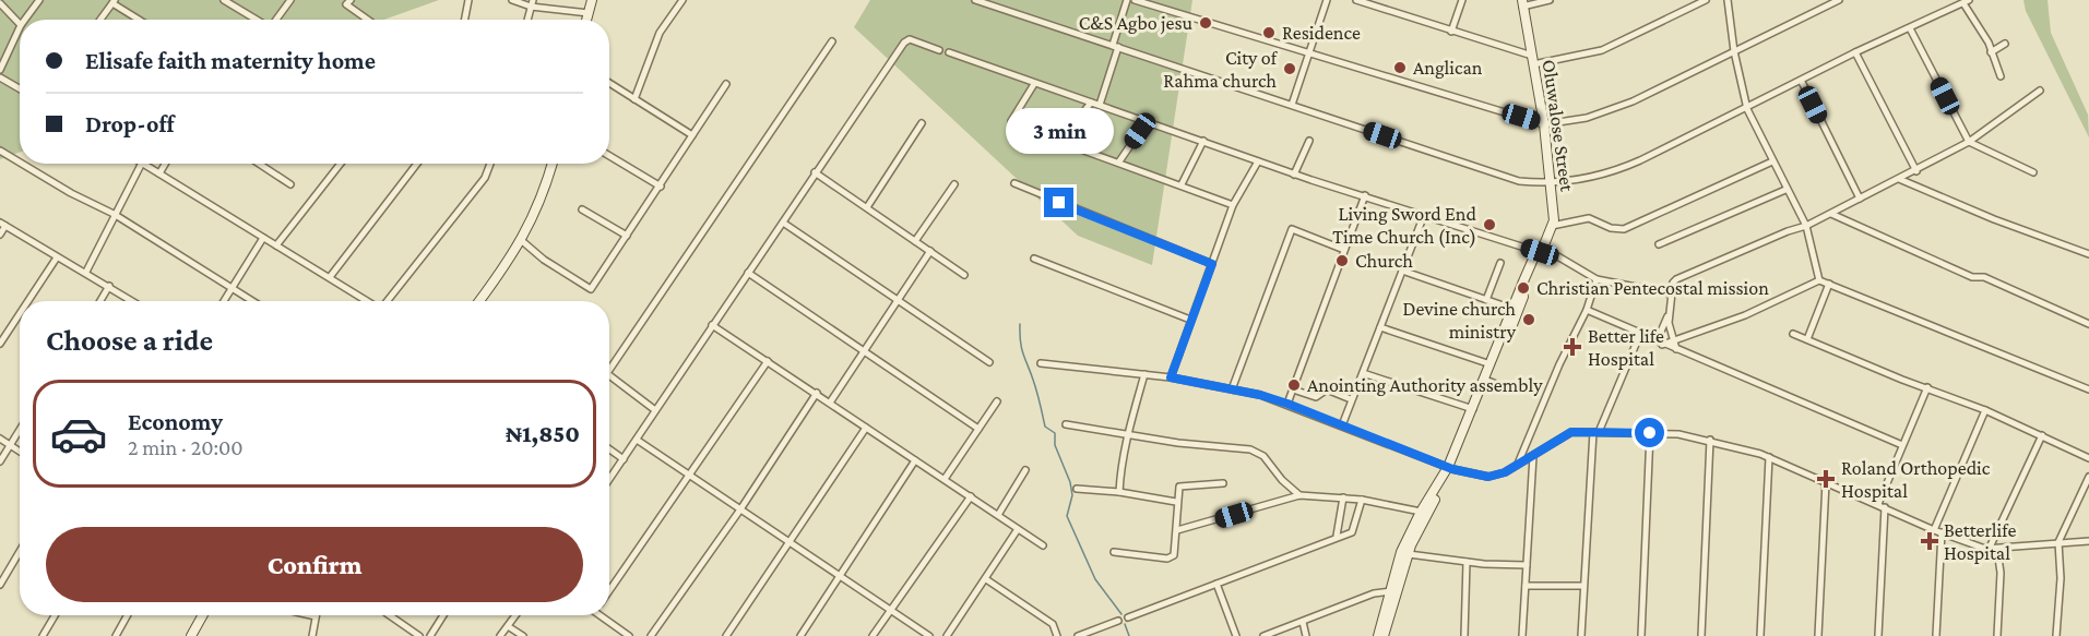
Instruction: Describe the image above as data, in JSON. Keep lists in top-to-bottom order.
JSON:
{
  "streets": {
    "street": ["Oluwalose Street"]
  },
  "places": {
    "other": [
      "C&S Agbo jesu",
      "Residence",
      "Anglican",
      "City of Rahma church",
      "Living Sword End Time Church (Inc)",
      "Church",
      "Christian Pentecostal mission",
      "Devine church ministry",
      "Anointing Authority assembly"
    ],
    "health": ["Better life Hospital", "Roland Orthopedic Hospital", "Betterlife Hospital"]
  },
  "page": {
    "banner": ["Elisafe faith maternity home", "Drop-off"],
    "bubble": "3 min",
    "heading": "Choose a ride",
    "list": [
      {
        "name": "Economy",
        "note": "2 min · 20:00",
        "value": "₦1,850"
      }
    ],
    "buttons": "Confirm"
  }
}
